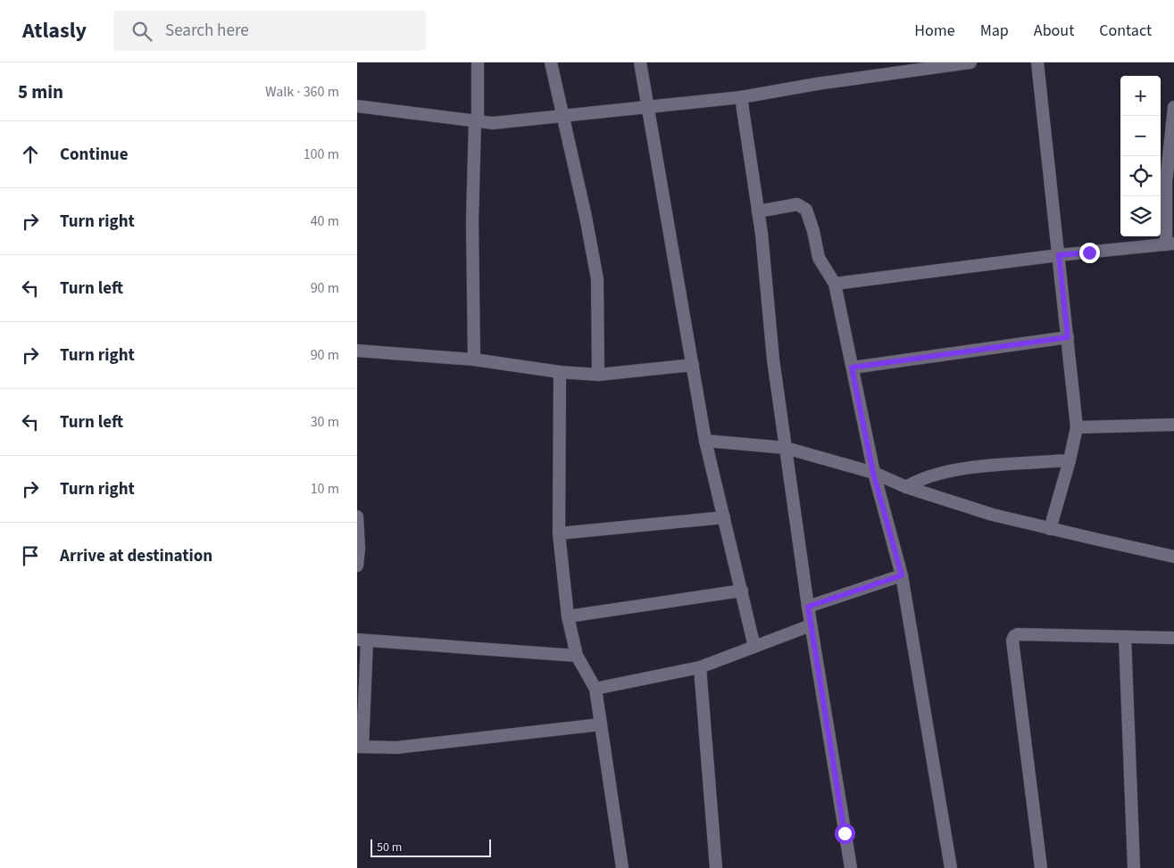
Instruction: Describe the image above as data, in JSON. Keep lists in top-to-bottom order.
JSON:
{
  "scale_bar": "50 m",
  "page": {
    "header": "Atlasly",
    "search": "Search here",
    "nav": [
      "Home",
      "Map",
      "About",
      "Contact"
    ],
    "heading": ["5 min", "Walk · 360 m"],
    "map_buttons": ["+", "−"],
    "list": [
      ["Continue", "100 m"],
      ["Turn right", "40 m"],
      ["Turn left", "90 m"],
      ["Turn right", "90 m"],
      ["Turn left", "30 m"],
      ["Turn right", "10 m"],
      "Arrive at destination"
    ],
    "scale": "50 m"
  }
}
